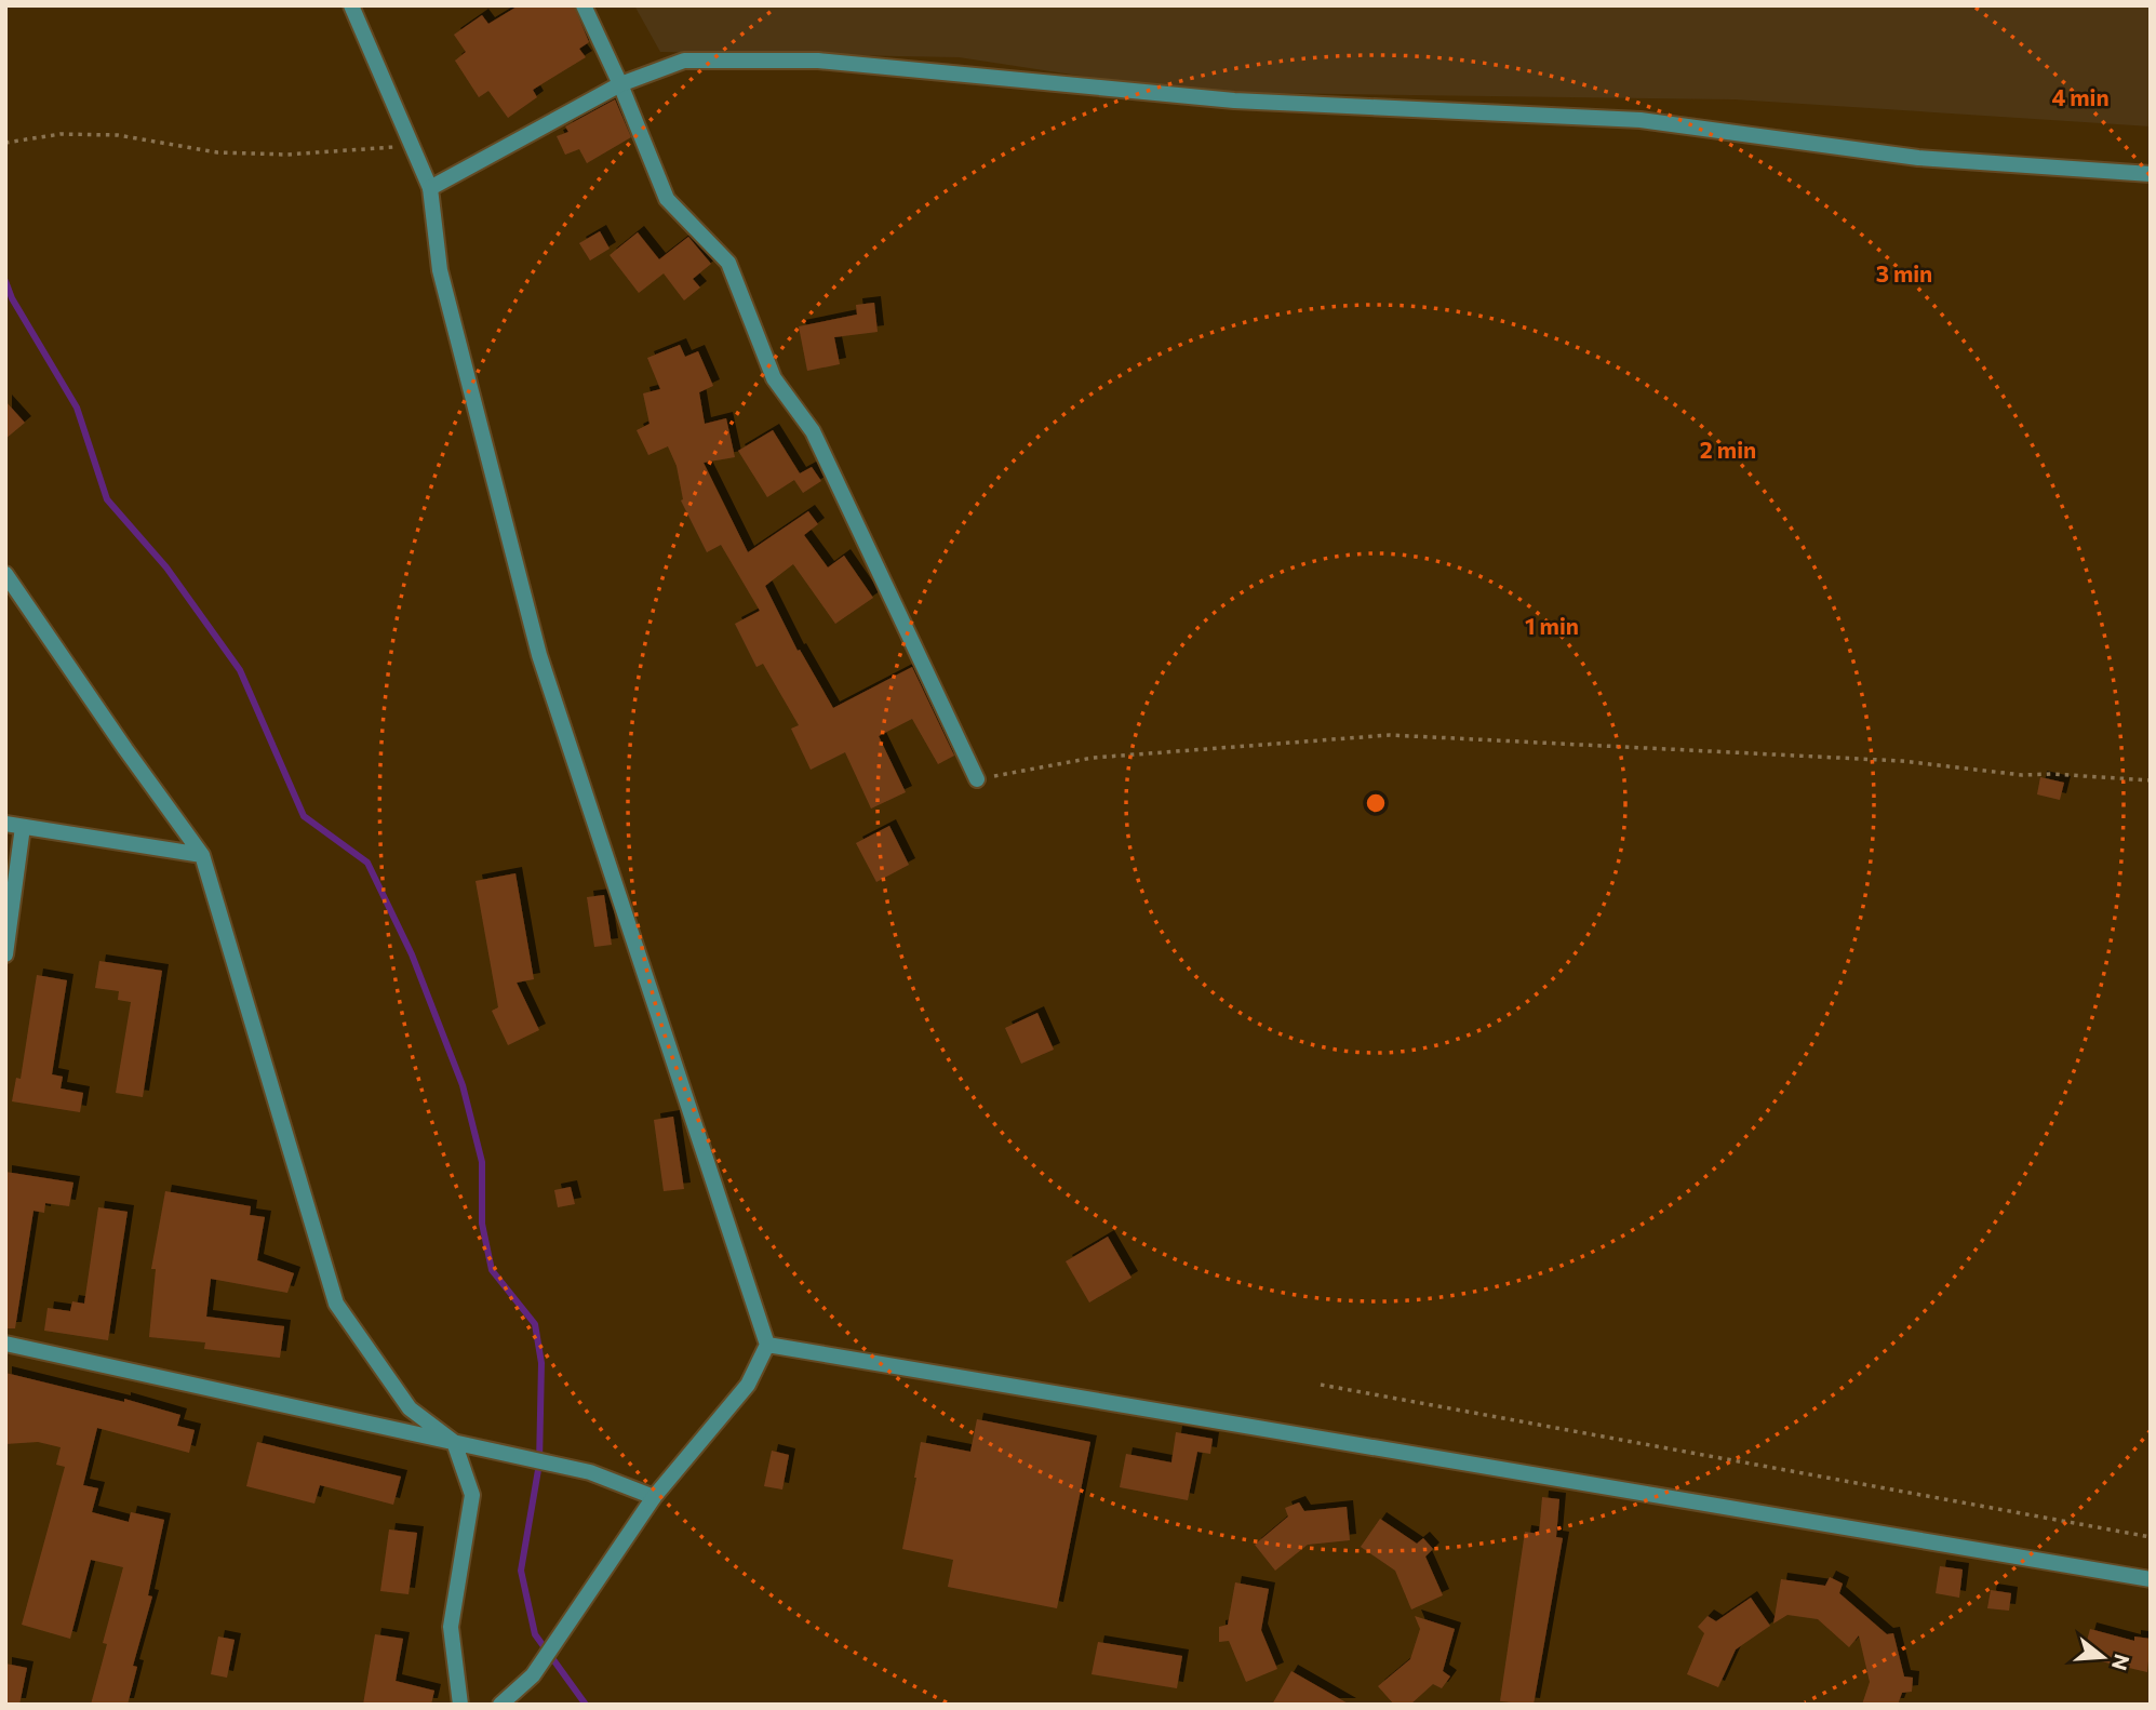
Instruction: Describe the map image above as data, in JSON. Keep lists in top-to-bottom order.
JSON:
{
  "north": "right",
  "rings": [
    "4 min",
    "3 min",
    "2 min",
    "1 min"
  ]
}
